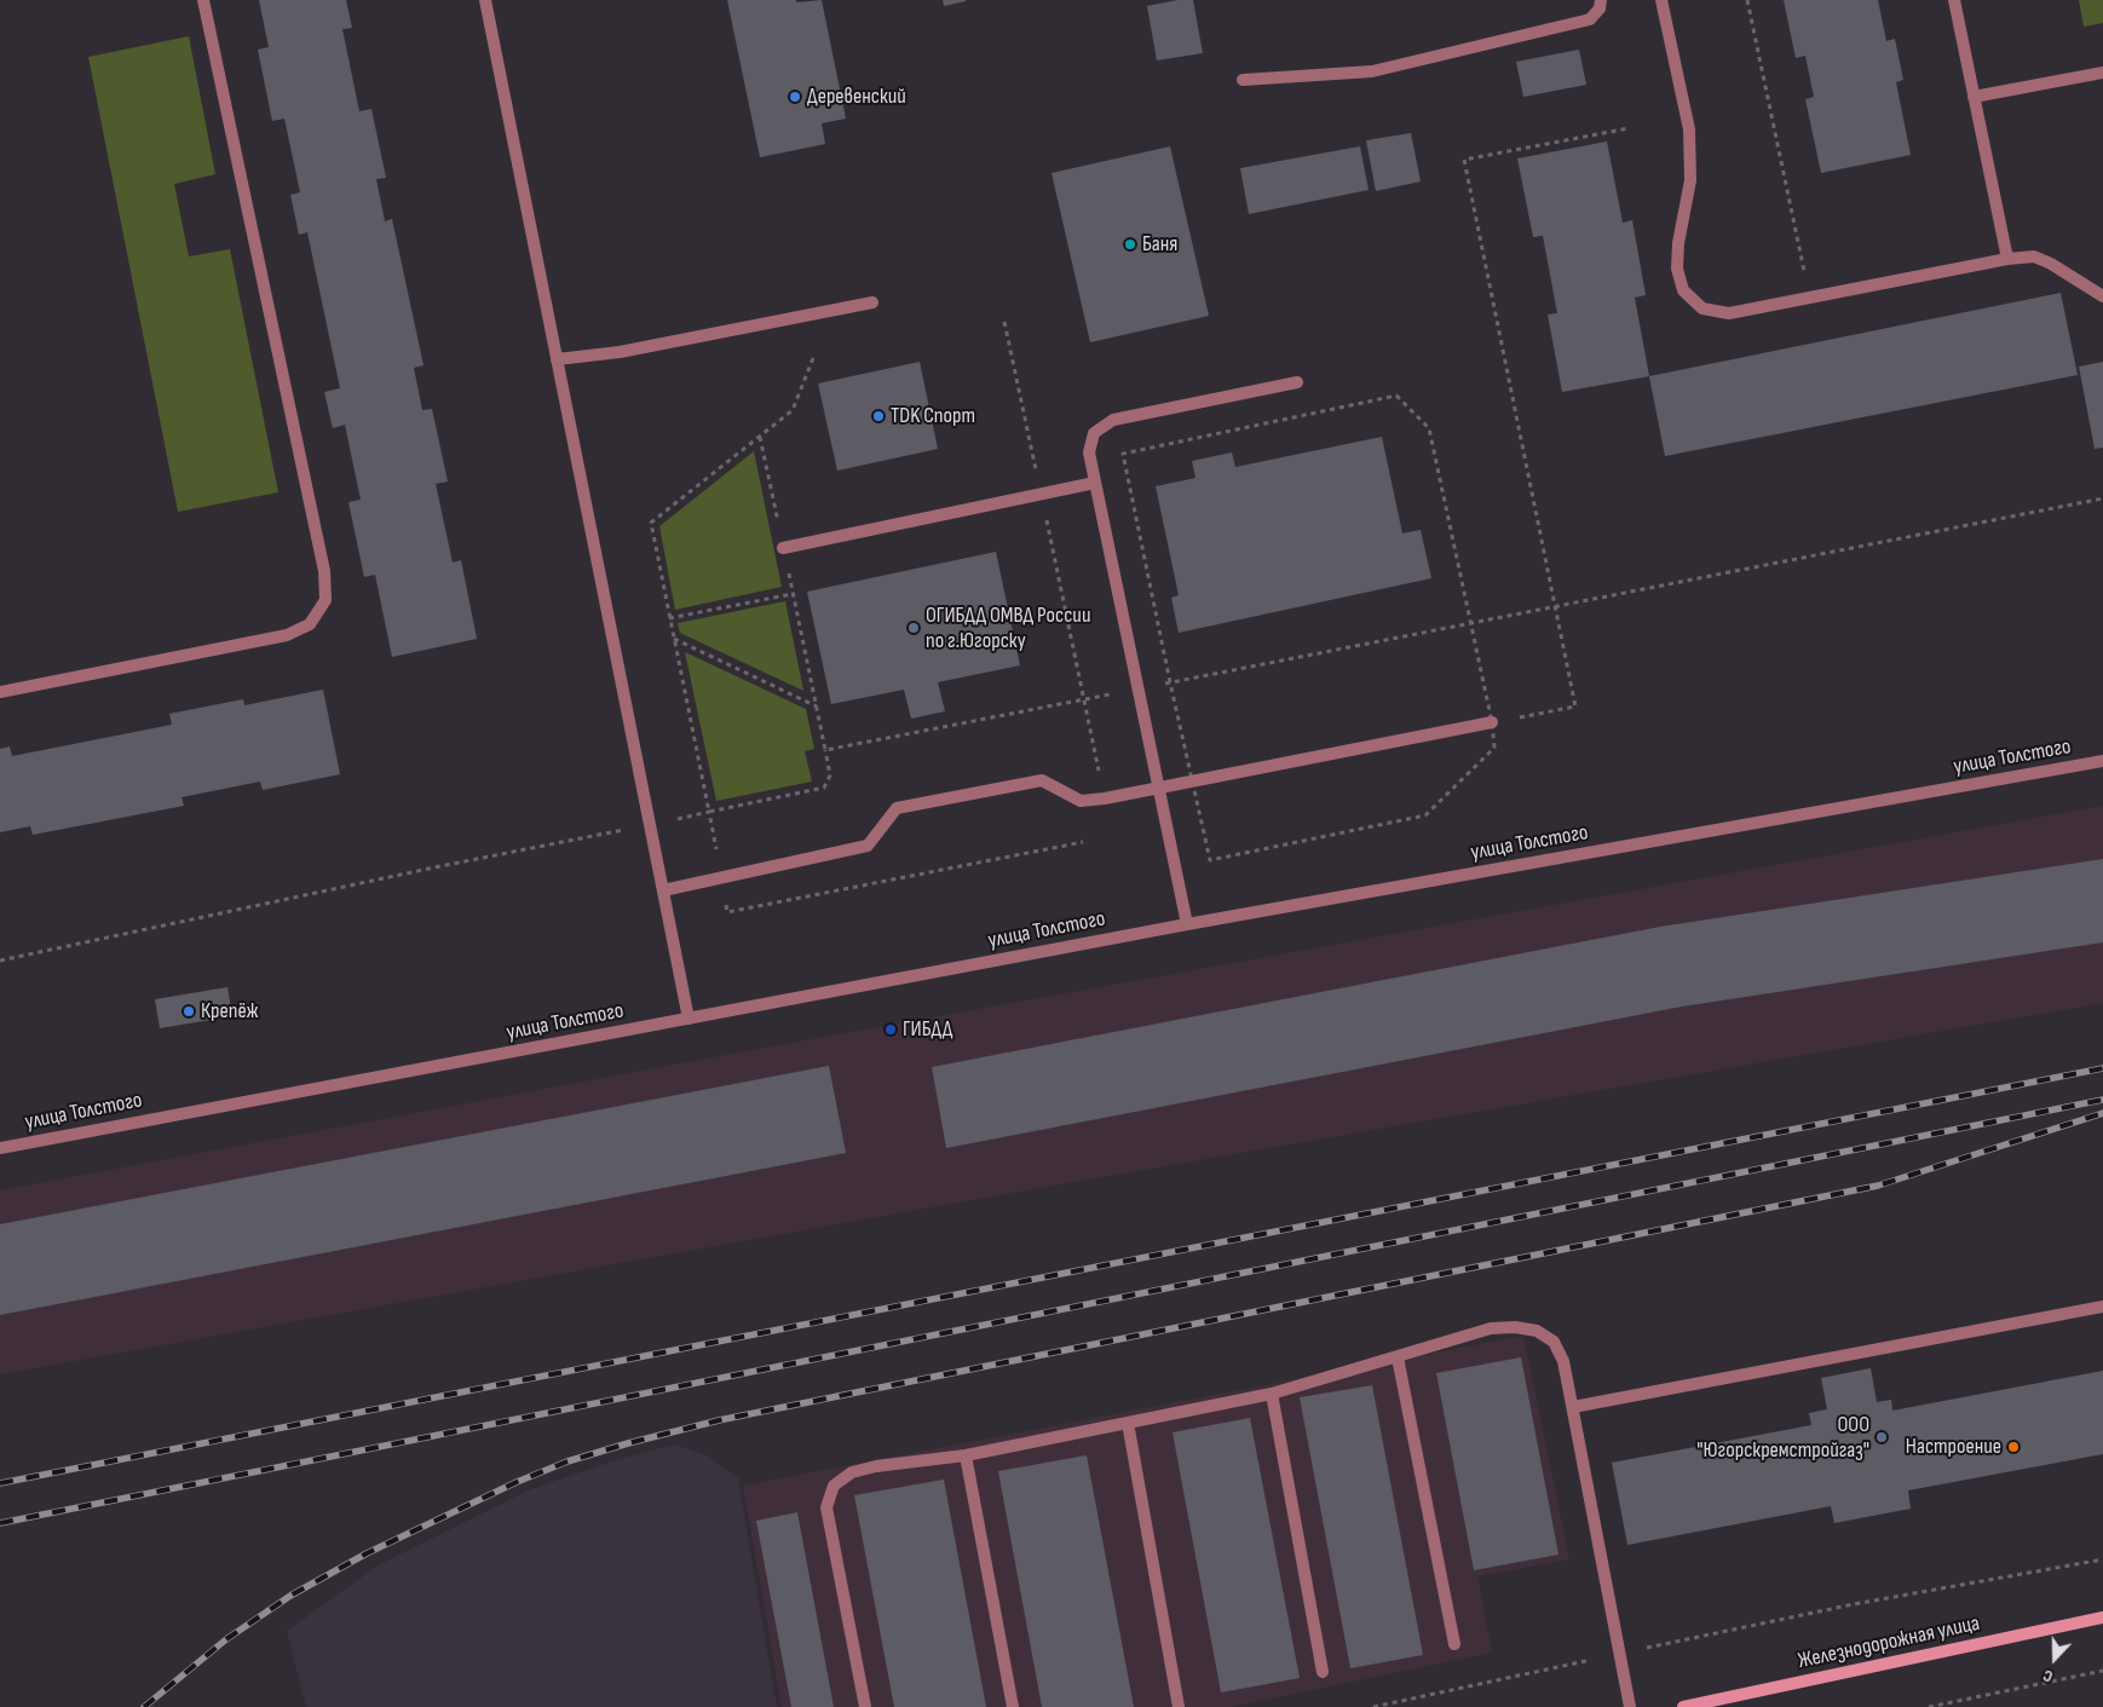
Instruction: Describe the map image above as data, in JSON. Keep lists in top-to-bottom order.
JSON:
{
  "streets": {
    "main road": ["Железнодорожная улица"],
    "street": ["улица Толстого"]
  },
  "places": [
    "Деревенский",
    "Баня",
    "TDK Спорт",
    "ОГИБДД ОМВД России по г.Югорску",
    "Крепёж",
    "ГИБДД",
    "ООО \"Югорскремстройгаз\"",
    "Настроение"
  ],
  "north": "bottom"
}
